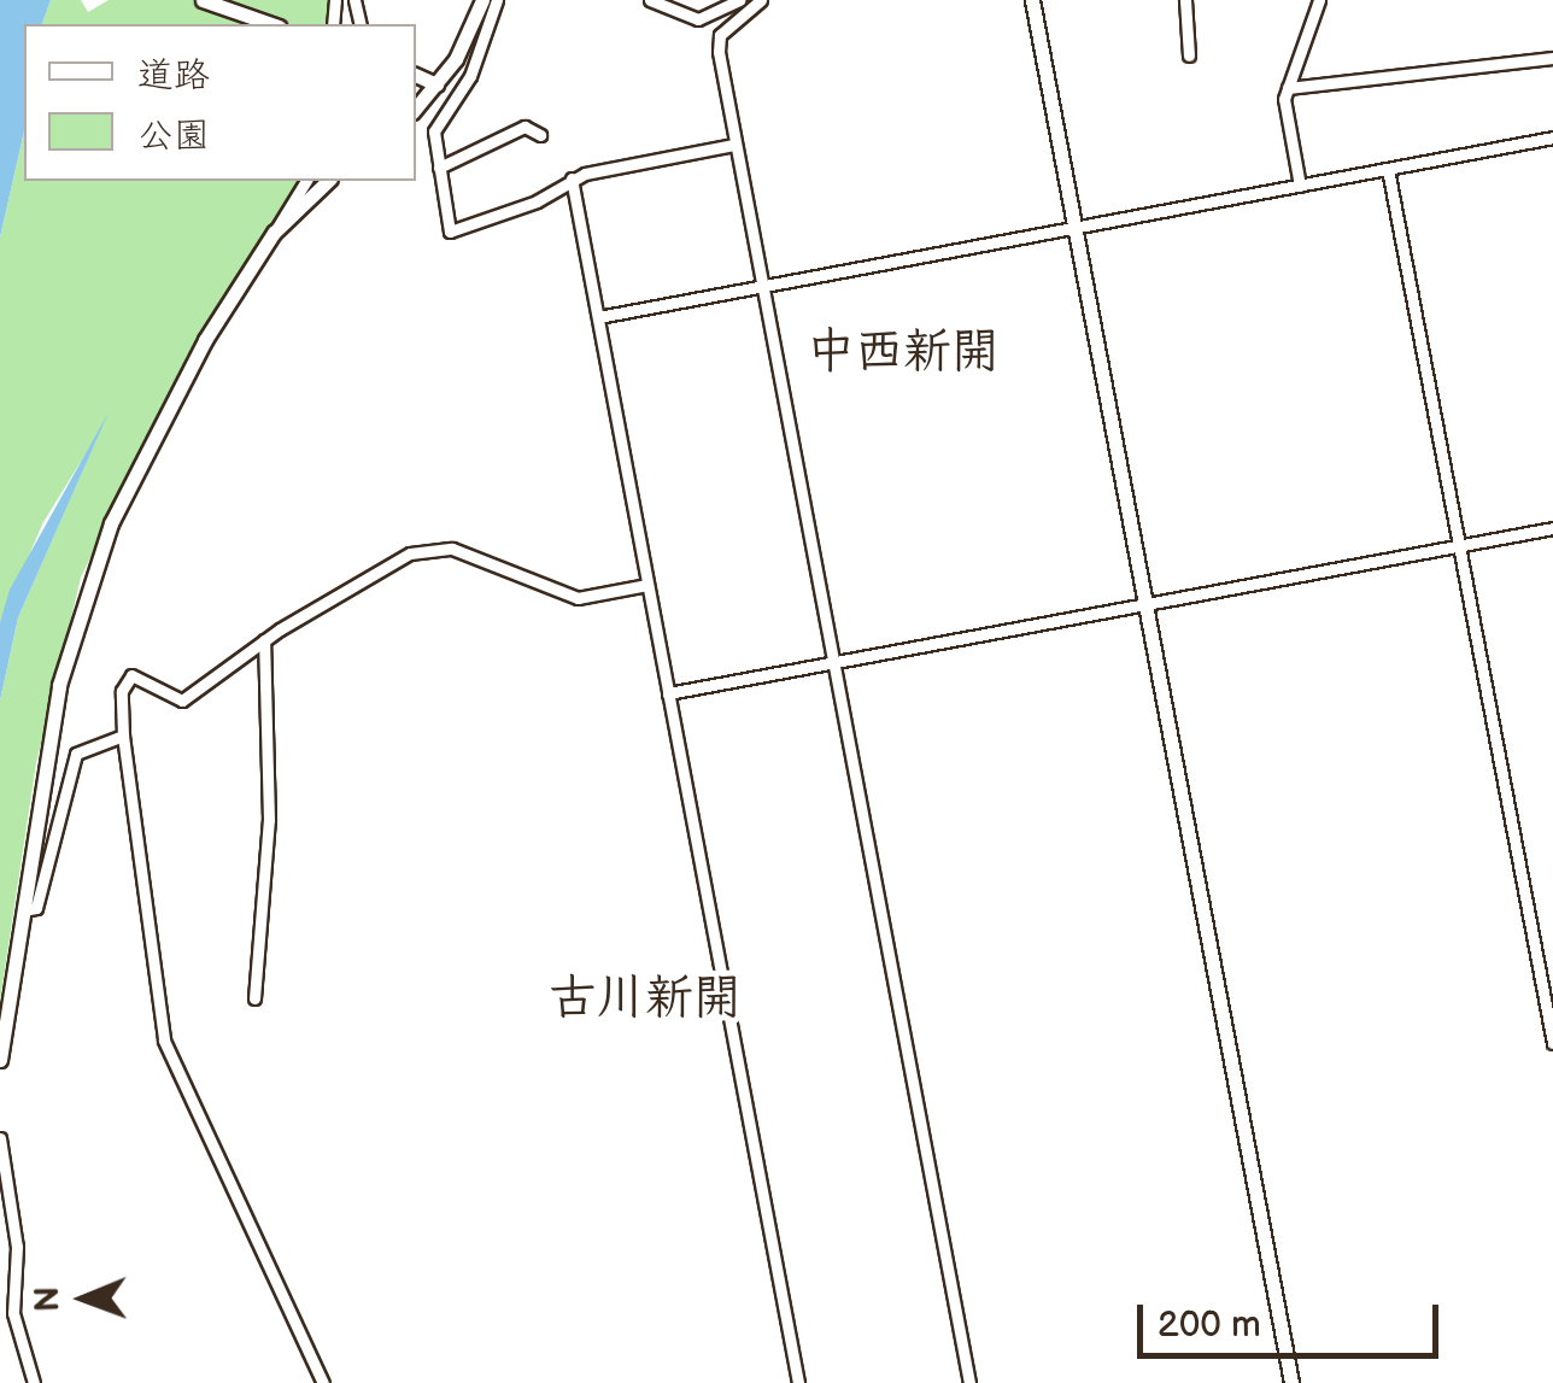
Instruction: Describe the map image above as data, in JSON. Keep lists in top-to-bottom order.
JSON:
{
  "districts": ["中西新開", "古川新開"],
  "legend": ["道路", "公園"],
  "scale_bar": "200 m",
  "north": "left"
}
